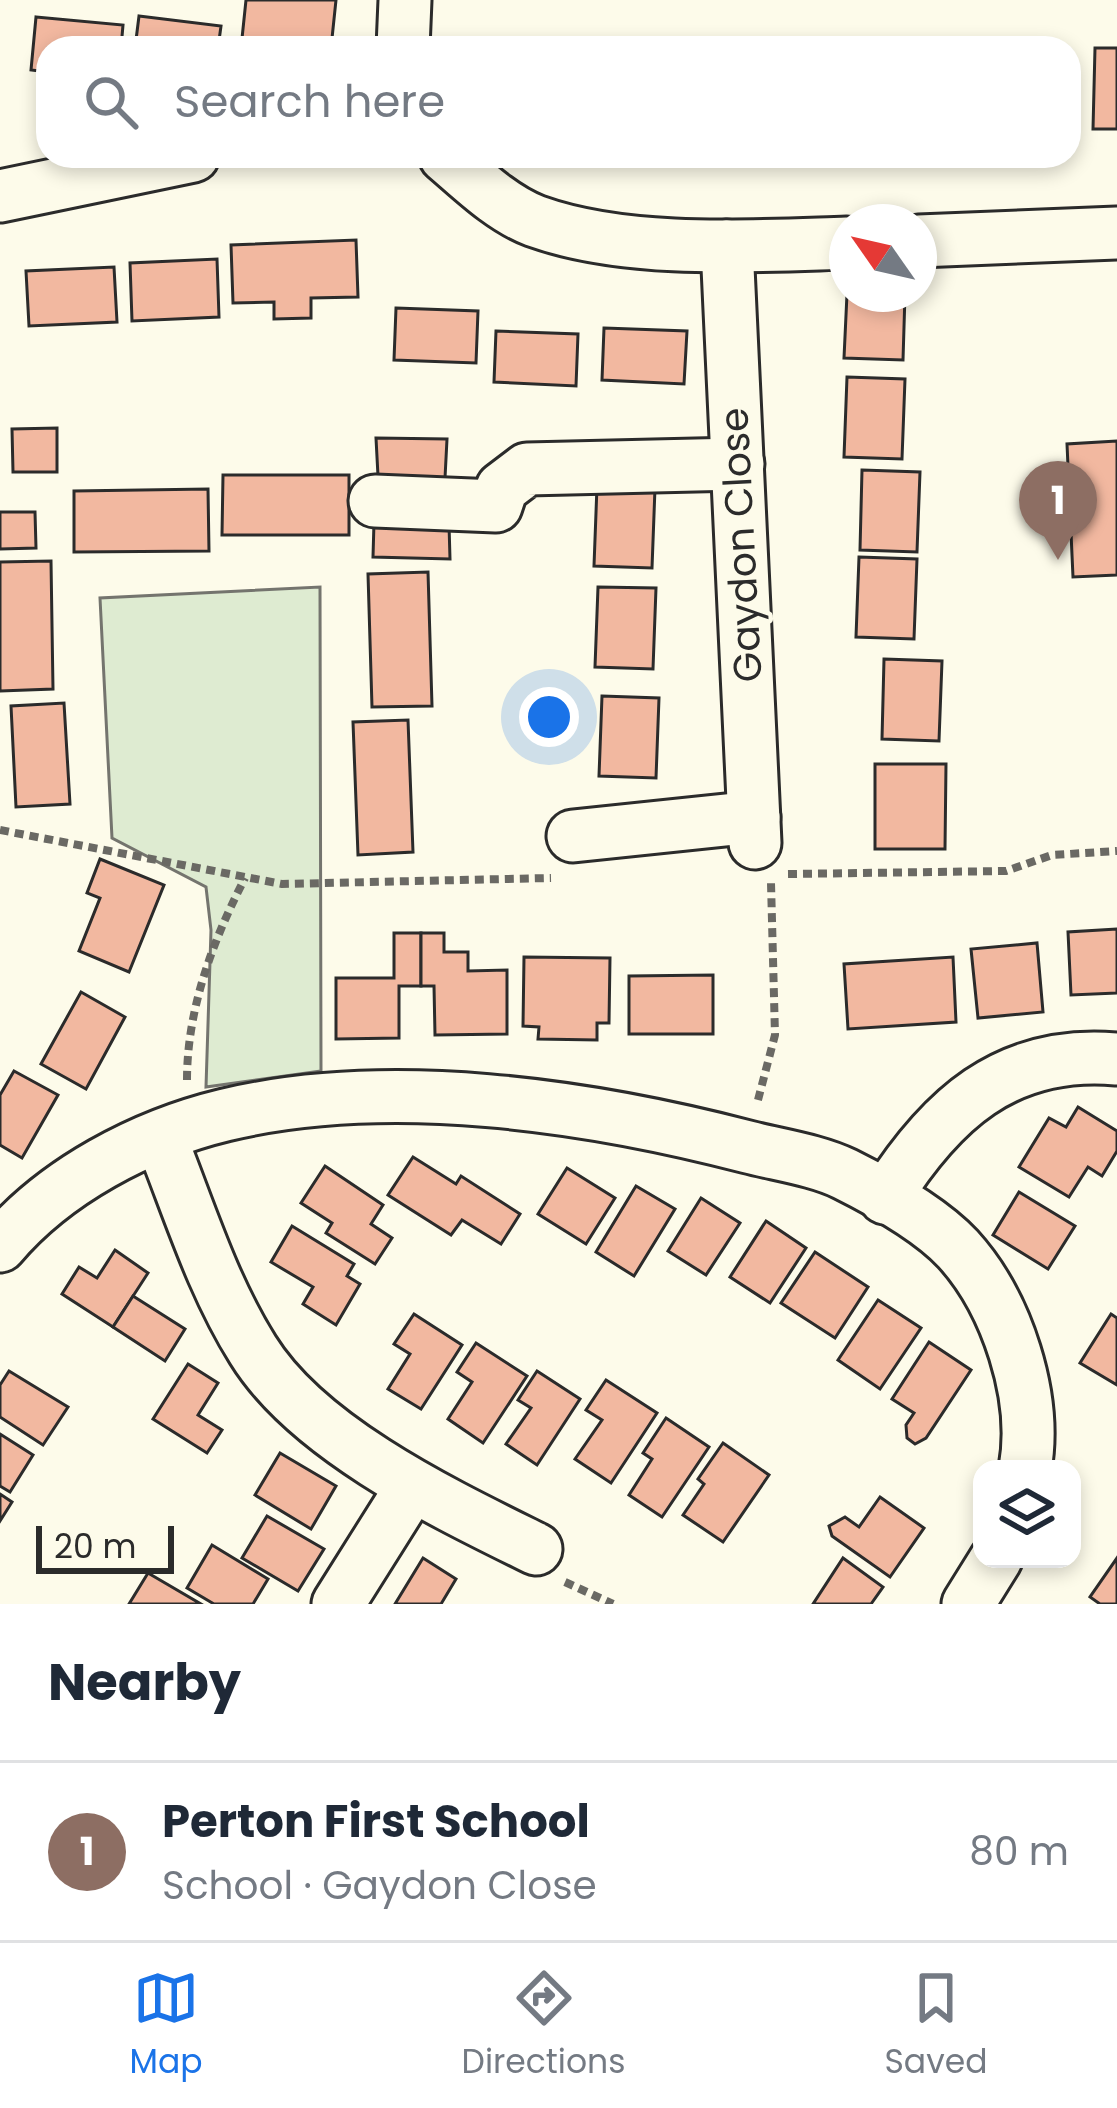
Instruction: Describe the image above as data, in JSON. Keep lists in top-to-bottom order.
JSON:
{
  "streets": {
    "street": ["Gaydon Close"]
  },
  "scale_bar": "20 m",
  "north": "top left",
  "page": {
    "search": "Search here",
    "pins": "1",
    "scale": "20 m",
    "heading": "Nearby",
    "list": [
      {
        "mark": "1",
        "name": "Perton First School",
        "note": "School · Gaydon Close",
        "value": "80 m"
      }
    ],
    "nav": ["Map", "Directions", "Saved"]
  }
}
